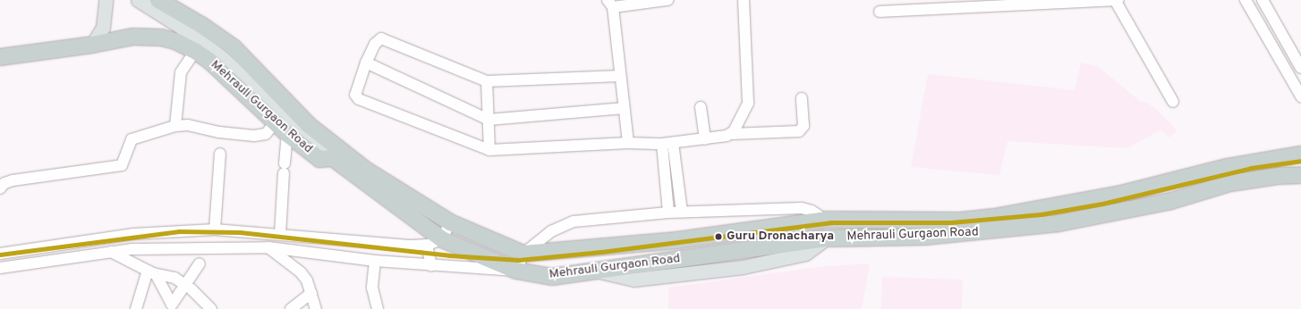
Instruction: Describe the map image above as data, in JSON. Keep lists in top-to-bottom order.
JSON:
{
  "streets": {
    "highway": ["Mehrauli Gurgaon Road"]
  },
  "places": ["Guru Dronacharya"]
}
